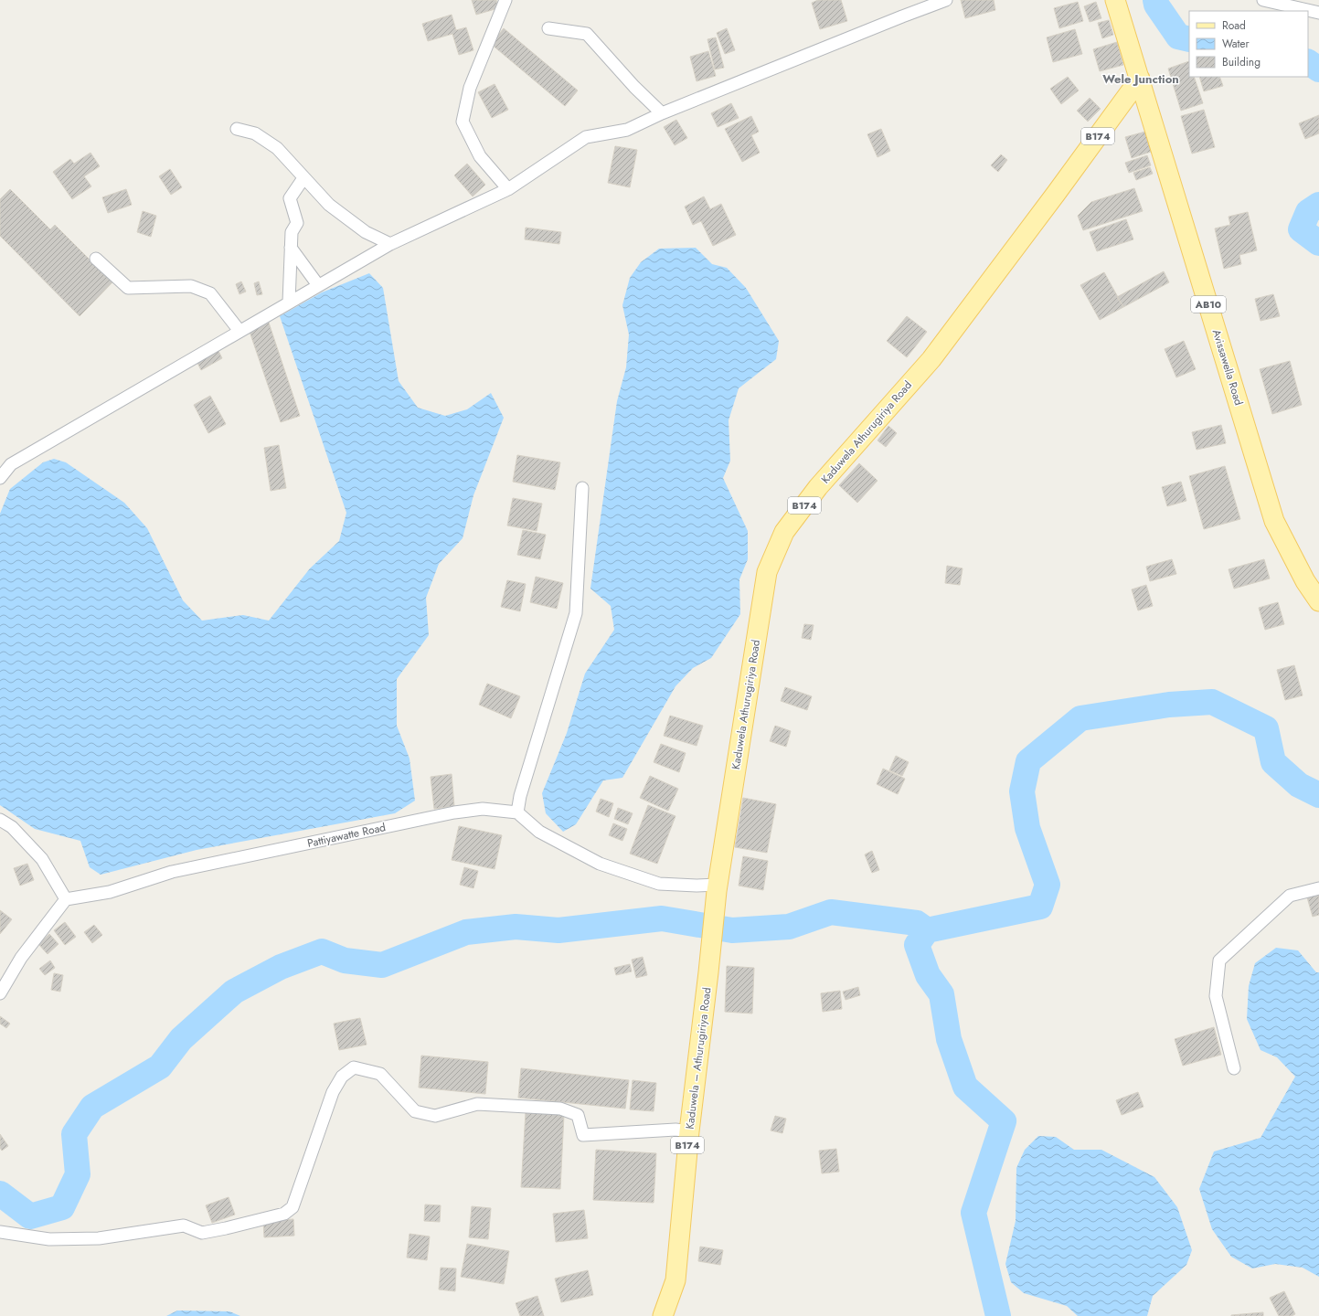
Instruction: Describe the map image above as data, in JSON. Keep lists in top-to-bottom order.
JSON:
{
  "streets": {
    "main road": [
      "B174",
      "AB10",
      "Avissawella Road",
      "Kaduwela Athurugiriya Road",
      "Kaduwela – Athurugiriya Road"
    ],
    "street": ["Pattiyawatte Road"]
  },
  "crossings": [
    ["Avissawella Road", "Kaduwela Athurugiriya Road"],
    ["Kaduwela Athurugiriya Road", "Kaduwela – Athurugiriya Road"]
  ],
  "districts": ["Wele Junction"],
  "legend": ["Road", "Water", "Building"]
}
